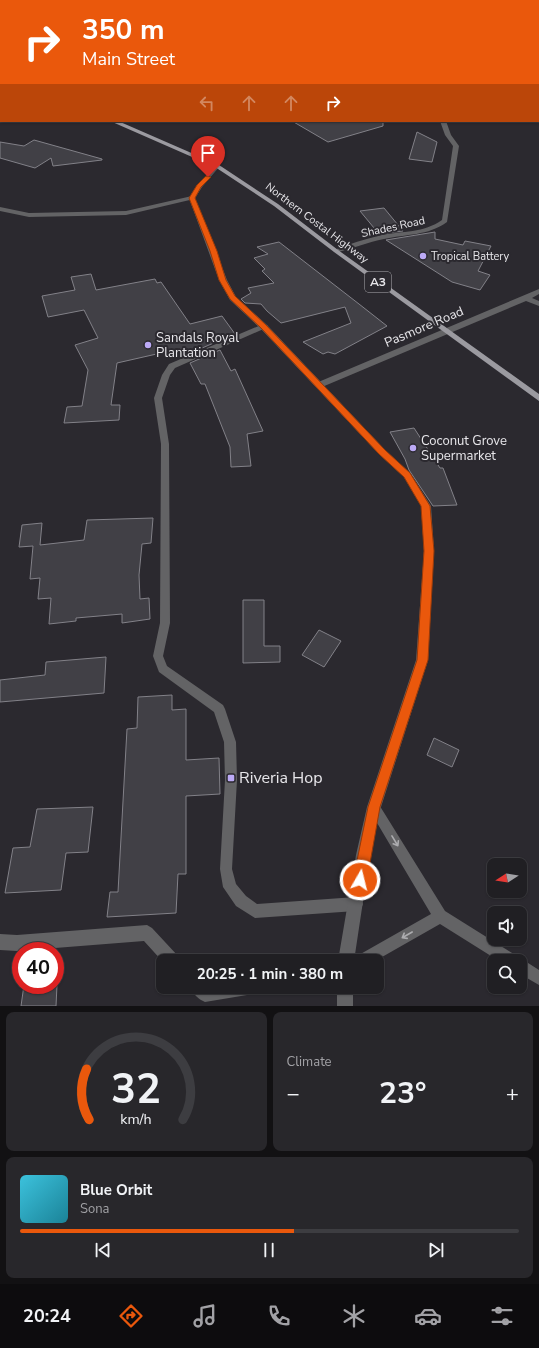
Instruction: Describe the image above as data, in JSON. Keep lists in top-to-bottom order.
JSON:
{
  "streets": {
    "main road": ["Northern Costal Highway", "A3"],
    "street": ["Shades Road", "Pasmore Road"]
  },
  "crossings": [
    ["Northern Costal Highway", "Shades Road"],
    ["Northern Costal Highway", "A3"],
    ["Northern Costal Highway", "Pasmore Road"]
  ],
  "places": {
    "other": ["Tropical Battery", "Sandals Royal Plantation", "Coconut Grove Supermarket"],
    "transit": ["Riveria Hop"]
  },
  "north": "left",
  "page": {
    "turn": ["350 m", "Main Street"],
    "limit": "40",
    "trip": "20:25 · 1 min · 380 m",
    "tile": "Climate",
    "heat": ["−", "23°", "+"],
    "song": ["Blue Orbit", "Sona"],
    "tabs": "20:24",
    "gauge": ["32", "km/h"]
  }
}
